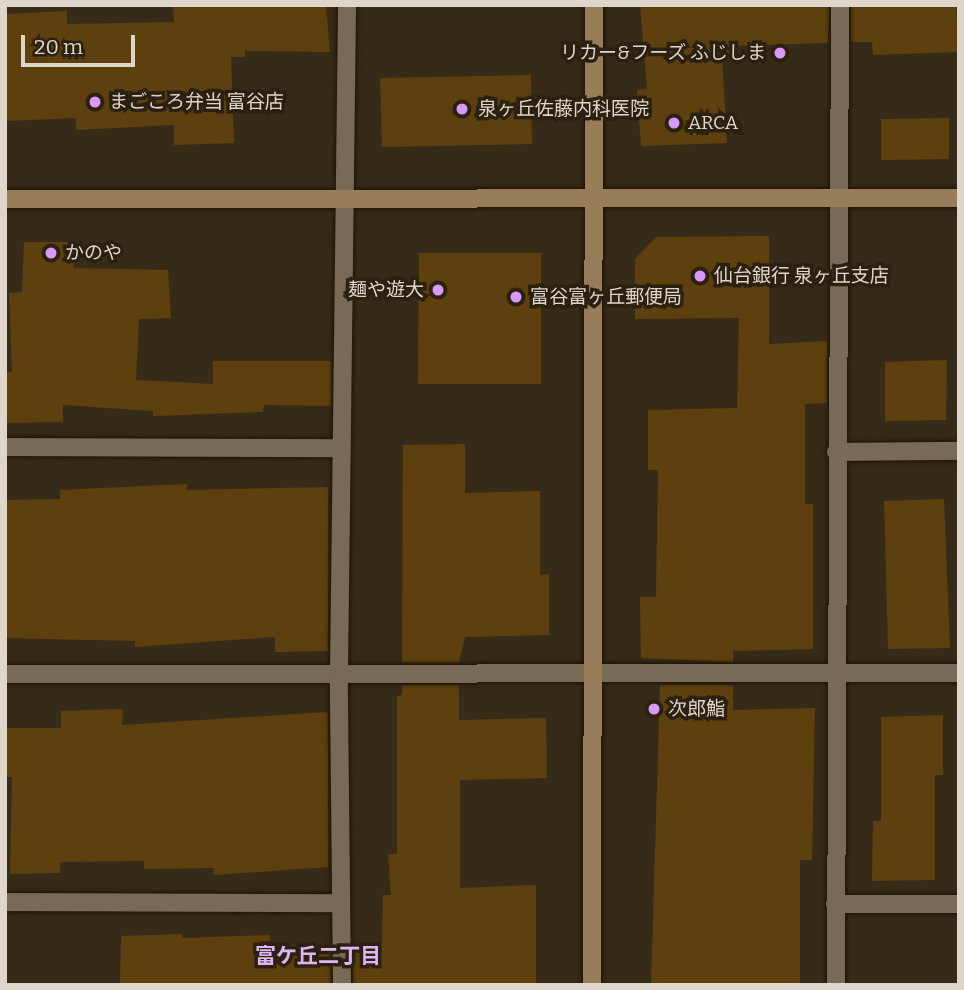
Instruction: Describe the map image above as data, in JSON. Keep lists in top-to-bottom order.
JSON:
{
  "districts": ["富ケ丘二丁目"],
  "places": [
    "リカー&フーズ ふじしま",
    "まごころ弁当 富谷店",
    "泉ヶ丘佐藤内科医院",
    "ARCA",
    "かのや",
    "仙台銀行 泉ヶ丘支店",
    "麺や遊大",
    "富谷富ヶ丘郵便局",
    "次郎鮨"
  ],
  "scale_bar": "20 m"
}
